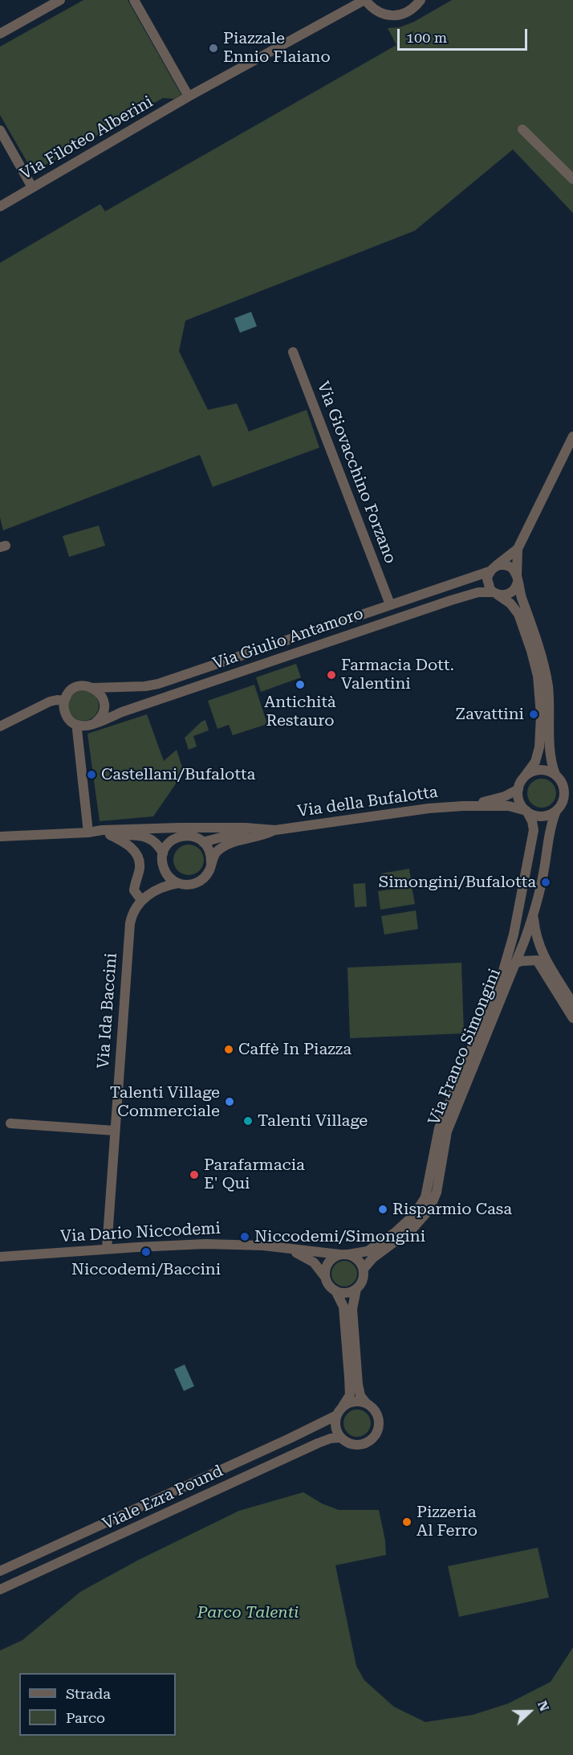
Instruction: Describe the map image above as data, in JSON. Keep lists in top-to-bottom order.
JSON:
{
  "streets": {
    "street": [
      "Via Filoteo Alberini",
      "Via Giovacchino Forzano",
      "Via Giulio Antamoro",
      "Via della Bufalotta",
      "Via Ida Baccini",
      "Via Franco Simongini",
      "Via Dario Niccodemi",
      "Viale Ezra Pound"
    ]
  },
  "crossings": [
    ["Via Giovacchino Forzano", "Via Giulio Antamoro"],
    ["Via della Bufalotta", "Via Franco Simongini"],
    ["Via Ida Baccini", "Via Dario Niccodemi"],
    ["Via Franco Simongini", "Via Dario Niccodemi"]
  ],
  "parks": ["Parco Talenti"],
  "places": [
    "Piazzale Ennio Flaiano",
    "Farmacia Dott. Valentini",
    "Antichità Restauro",
    "Zavattini",
    "Castellani/Bufalotta",
    "Simongini/Bufalotta",
    "Caffè In Piazza",
    "Talenti Village Commerciale",
    "Talenti Village",
    "Parafarmacia E' Qui",
    "Risparmio Casa",
    "Niccodemi/Simongini",
    "Niccodemi/Baccini",
    "Pizzeria Al Ferro"
  ],
  "legend": ["Strada", "Parco"],
  "scale_bar": "100 m",
  "north": "right"
}
